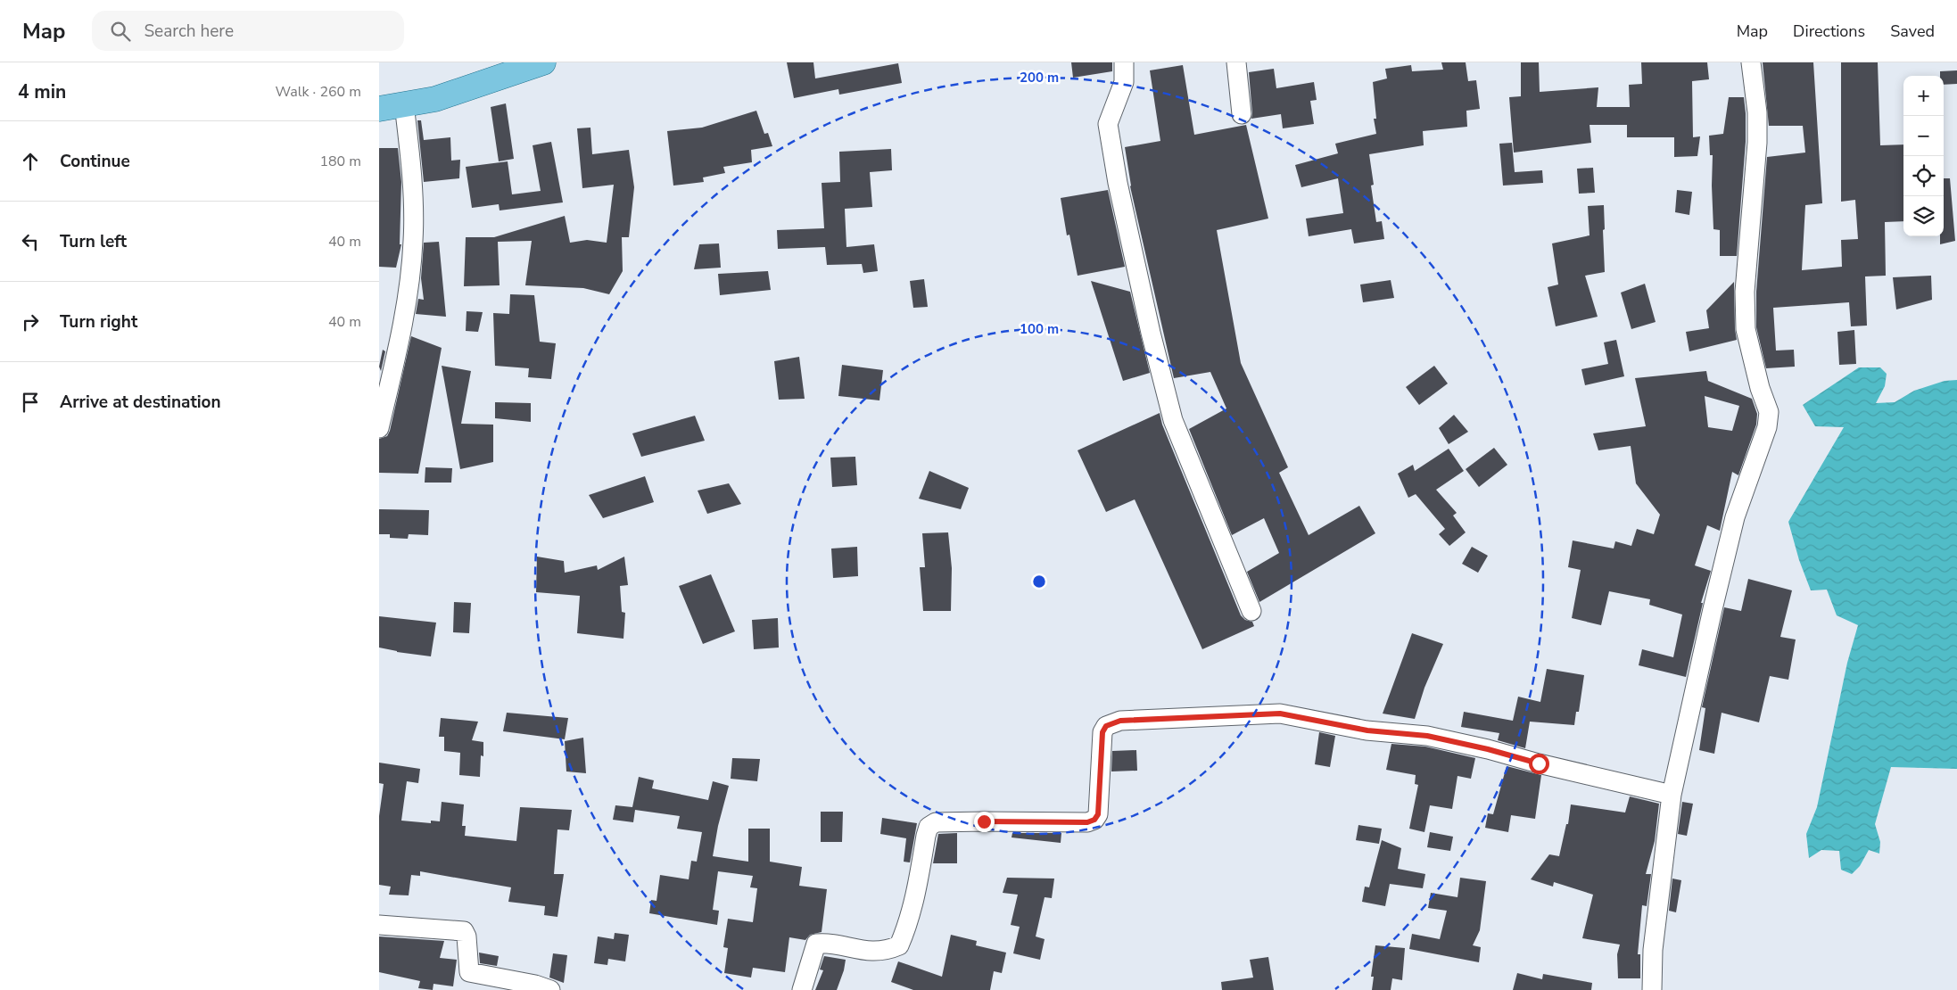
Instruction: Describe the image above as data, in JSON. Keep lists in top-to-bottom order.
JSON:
{
  "page": {
    "header": "Map",
    "search": "Search here",
    "nav": ["Map", "Directions", "Saved"],
    "heading": ["4 min", "Walk · 260 m"],
    "map_buttons": ["+", "−"],
    "list": [
      ["Continue", "180 m"],
      ["Turn left", "40 m"],
      ["Turn right", "40 m"],
      "Arrive at destination"
    ]
  },
  "rings": ["200 m", "100 m"]
}
